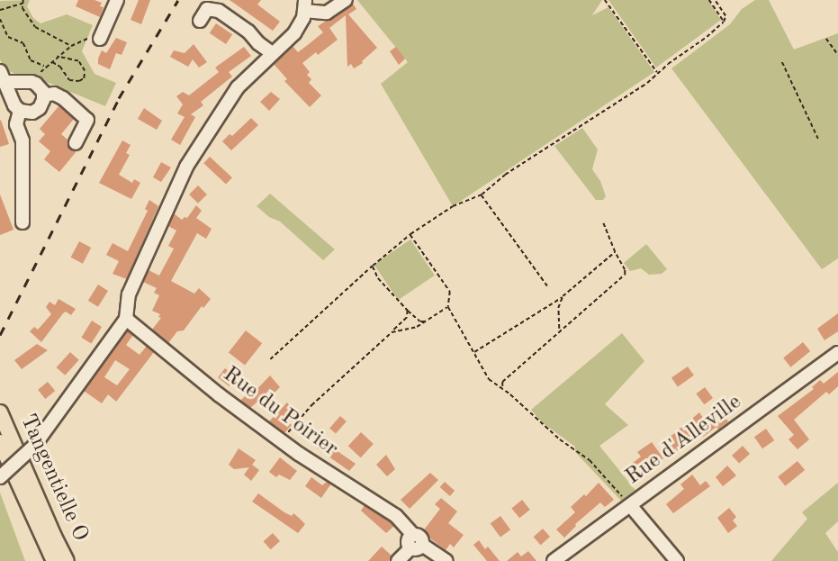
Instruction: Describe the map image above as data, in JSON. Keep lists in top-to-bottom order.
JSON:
{
  "streets": {
    "main road": ["Tangentielle O"],
    "street": ["Rue du Poirier", "Rue d'Alleville"]
  }
}
